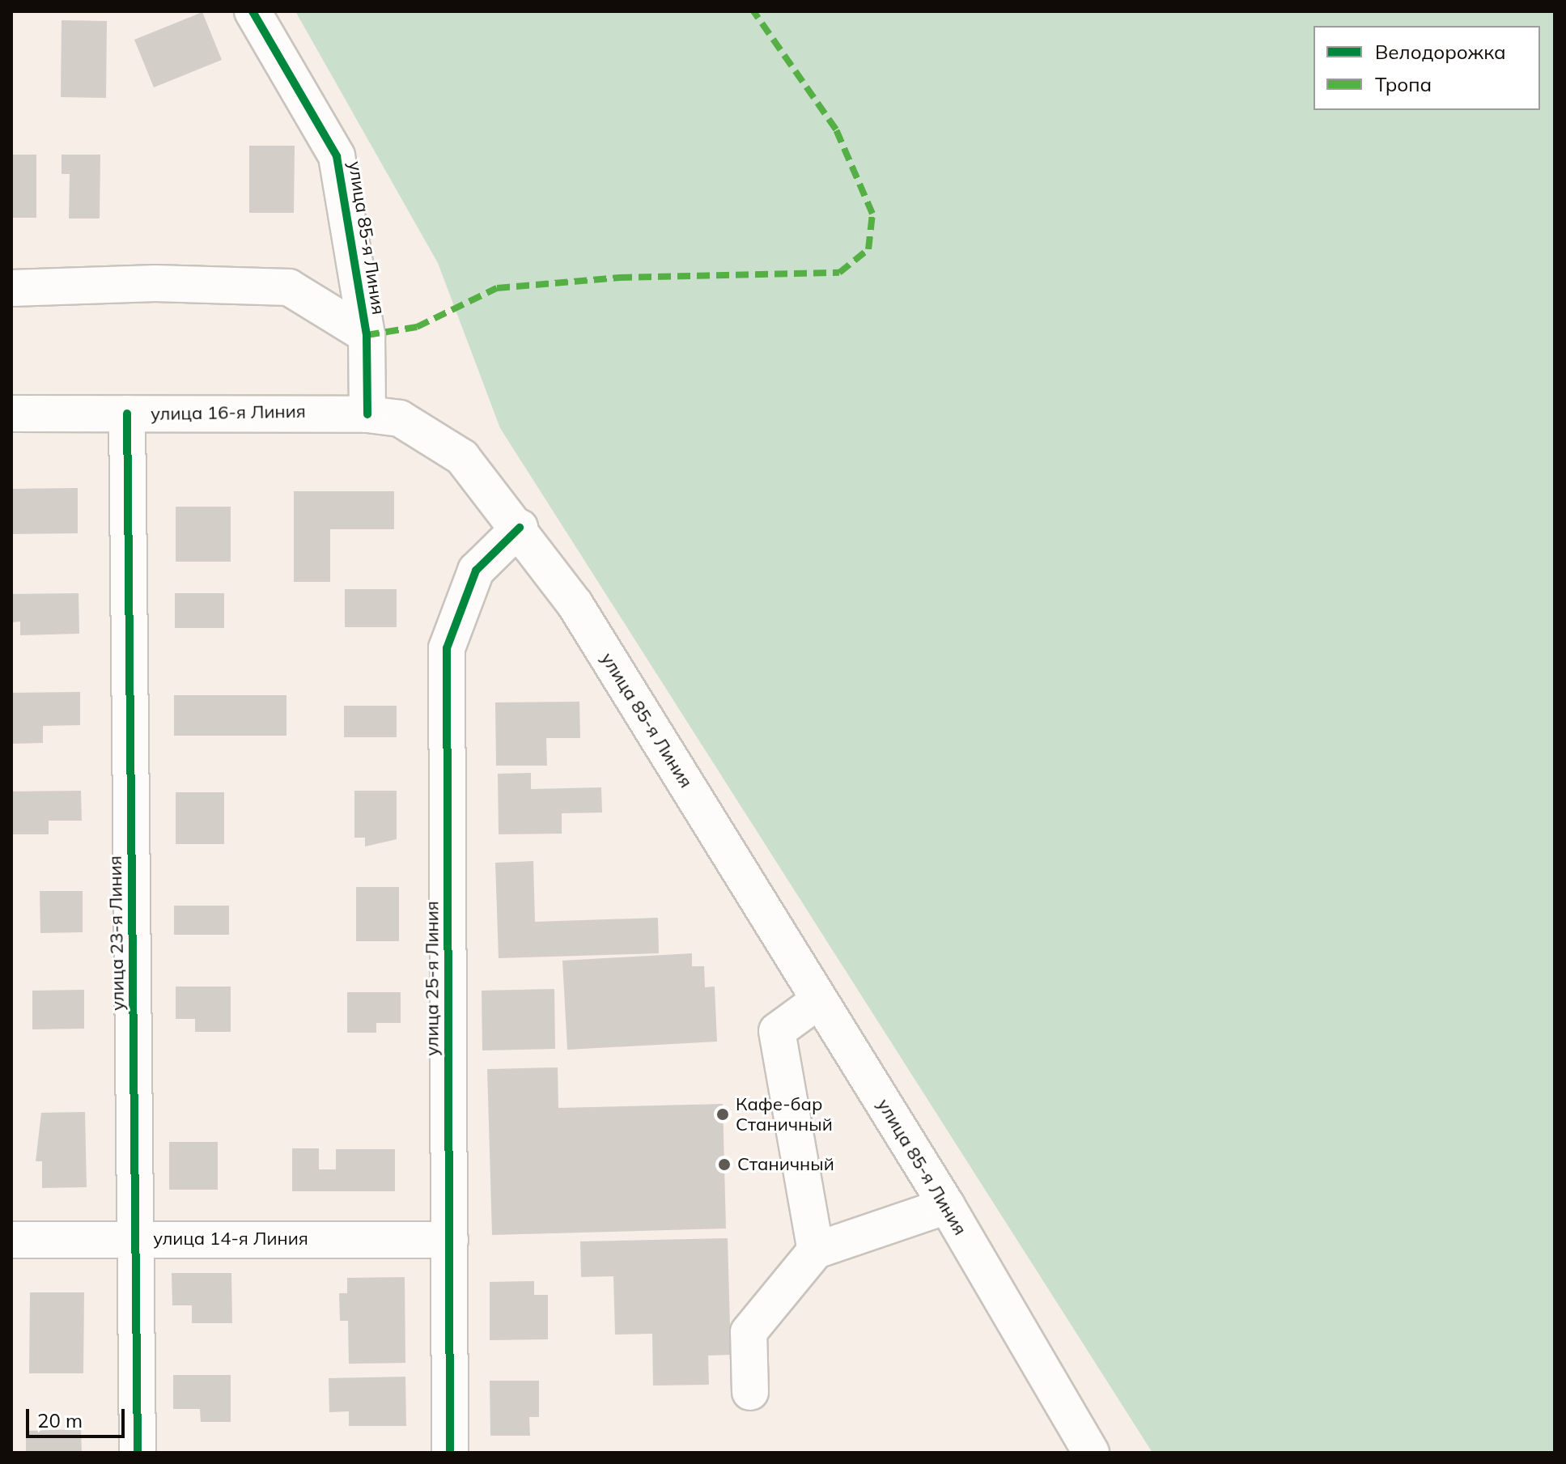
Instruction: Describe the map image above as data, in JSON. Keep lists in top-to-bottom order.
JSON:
{
  "streets": {
    "street": [
      "улица 85-я Линия",
      "улица 16-я Линия",
      "улица 23-я Линия",
      "улица 25-я Линия",
      "улица 14-я Линия"
    ]
  },
  "crossings": [
    ["улица 85-я Линия", "улица 16-я Линия"],
    ["улица 85-я Линия", "улица 25-я Линия"],
    ["улица 16-я Линия", "улица 23-я Линия"],
    ["улица 23-я Линия", "улица 14-я Линия"],
    ["улица 25-я Линия", "улица 14-я Линия"]
  ],
  "places": ["Кафе-бар Станичный", "Станичный"],
  "legend": ["Велодорожка", "Тропа"],
  "scale_bar": "20 m"
}
